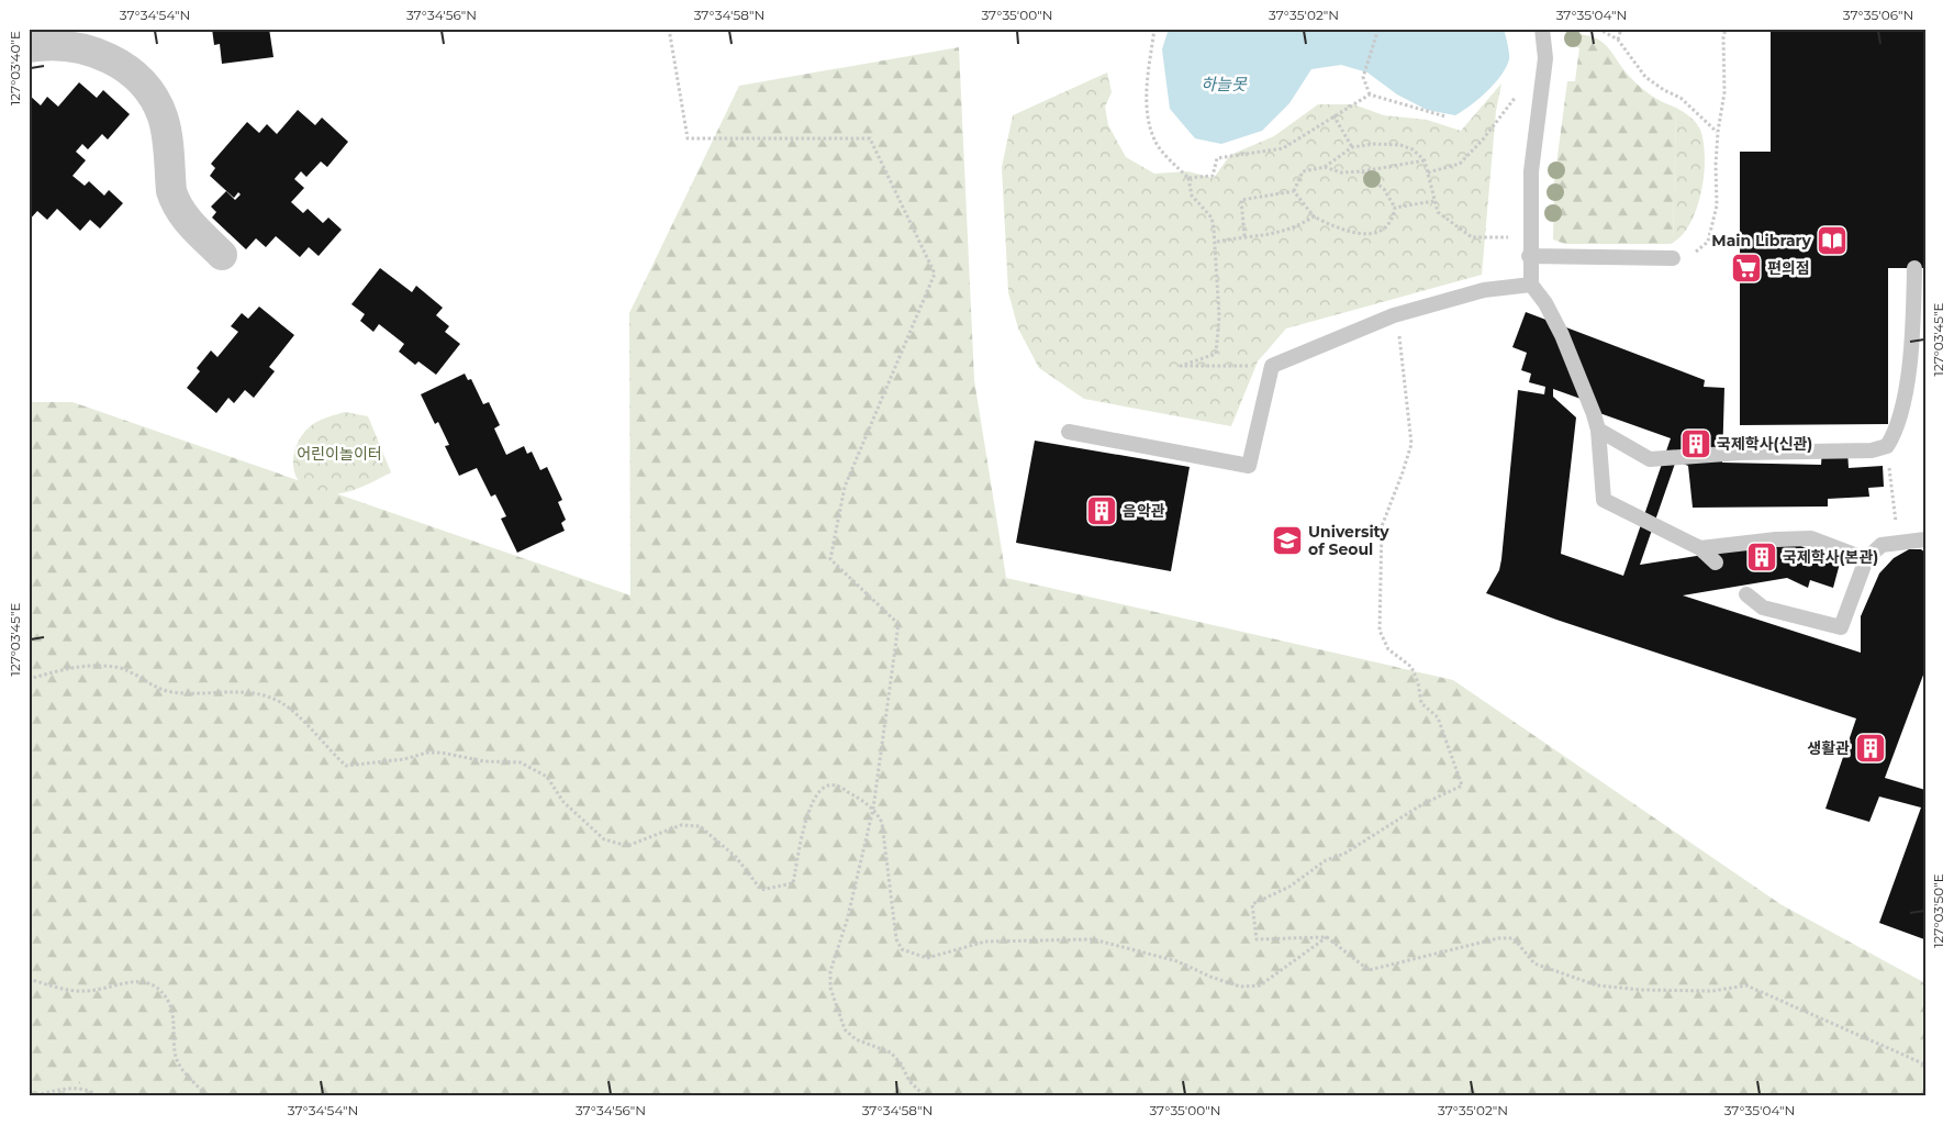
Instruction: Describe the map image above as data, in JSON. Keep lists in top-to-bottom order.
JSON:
{
  "water": ["하늘못"],
  "parks": ["어린이놀이터"],
  "places": {
    "library": ["Main Library"],
    "supermarket": ["편의점"],
    "building": [
      "국제학사(신관)",
      "음악관",
      "국제학사(본관)",
      "생활관"
    ],
    "school or university": ["University of Seoul"]
  },
  "coordinates": [
    "37°34'54\"N",
    "37°34'56\"N",
    "37°34'58\"N",
    "37°35'00\"N",
    "37°35'02\"N",
    "37°35'04\"N",
    "37°35'06\"N",
    "127°03'40\"E",
    "127°03'45\"E",
    "127°03'50\"E"
  ]
}
